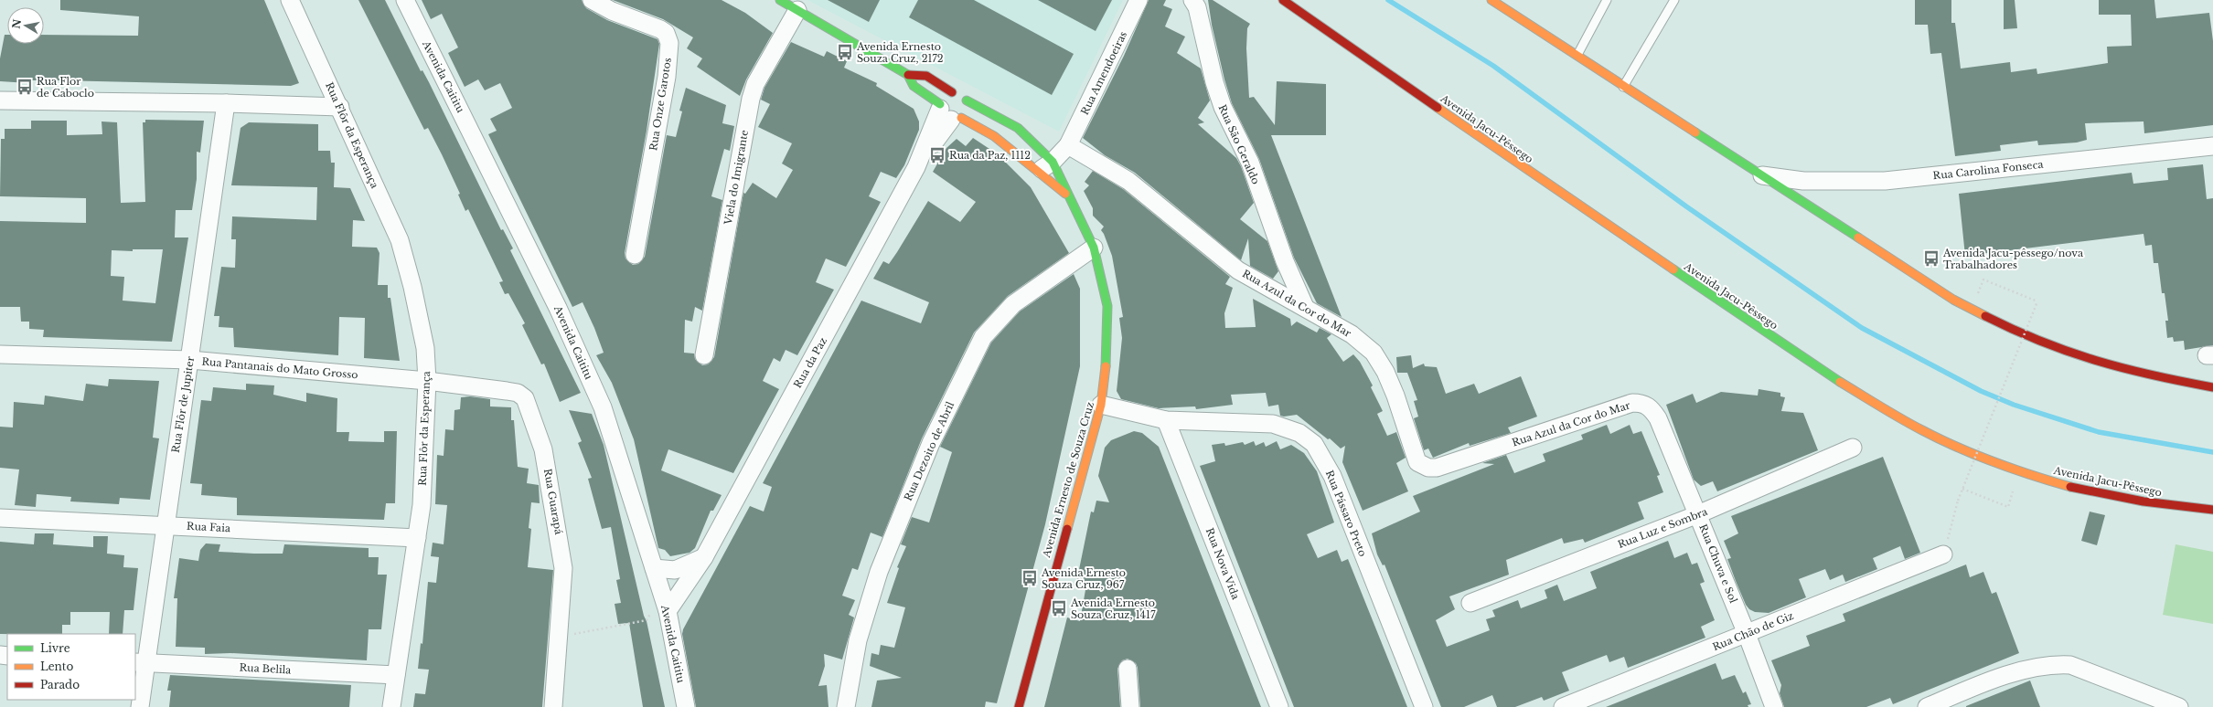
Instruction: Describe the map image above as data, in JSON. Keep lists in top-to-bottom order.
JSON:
{
  "streets": {
    "main road": ["Avenida Jacu-Pêssego", "Avenida Ernesto de Souza Cruz"],
    "street": [
      "Rua Amendoeiras",
      "Avenida Caititu",
      "Rua Onze Garotos",
      "Rua Flôr da Esperança",
      "Rua São Geraldo",
      "Rua Carolina Fonseca",
      "Viela do Imigrante",
      "Rua Azul da Cor do Mar",
      "Rua da Paz",
      "Rua Pantanais do Mato Grosso",
      "Rua Flôr de Jupiter",
      "Rua Dezoito de Abril",
      "Rua Guarapá",
      "Rua Pássaro Preto",
      "Rua Faia",
      "Rua Luz e Sombra",
      "Rua Nova Vida",
      "Rua Chuva e Sol",
      "Rua Chão de Giz",
      "Rua Belila"
    ]
  },
  "crossings": [
    ["Rua Amendoeiras", "Rua Azul da Cor do Mar"],
    ["Avenida Caititu", "Rua da Paz"],
    ["Rua Flôr da Esperança", "Rua Pantanais do Mato Grosso"],
    ["Rua Flôr da Esperança", "Rua Guarapá"],
    ["Rua Flôr da Esperança", "Rua Faia"],
    ["Rua Flôr da Esperança", "Rua Belila"],
    ["Rua São Geraldo", "Rua Azul da Cor do Mar"],
    ["Viela do Imigrante", "Avenida Ernesto de Souza Cruz"],
    ["Rua Azul da Cor do Mar", "Rua Chuva e Sol"],
    ["Rua da Paz", "Avenida Ernesto de Souza Cruz"],
    ["Rua Pantanais do Mato Grosso", "Rua Flôr de Jupiter"],
    ["Rua Pantanais do Mato Grosso", "Rua Guarapá"],
    ["Rua Flôr de Jupiter", "Rua Faia"],
    ["Rua Flôr de Jupiter", "Rua Belila"],
    ["Rua Dezoito de Abril", "Avenida Ernesto de Souza Cruz"],
    ["Avenida Ernesto de Souza Cruz", "Rua Pássaro Preto"],
    ["Rua Pássaro Preto", "Rua Nova Vida"],
    ["Rua Luz e Sombra", "Rua Chuva e Sol"],
    ["Rua Chuva e Sol", "Rua Chão de Giz"]
  ],
  "places": {
    "bus stop": [
      "Avenida Ernesto Souza Cruz, 2172",
      "Rua Flor de Caboclo",
      "Rua da Paz, 1112",
      "Avenida Jacu-pêssego/nova Trabalhadores",
      "Avenida Ernesto Souza Cruz, 967",
      "Avenida Ernesto Souza Cruz, 1417"
    ]
  },
  "legend": ["Livre", "Lento", "Parado"],
  "north": "left"
}
